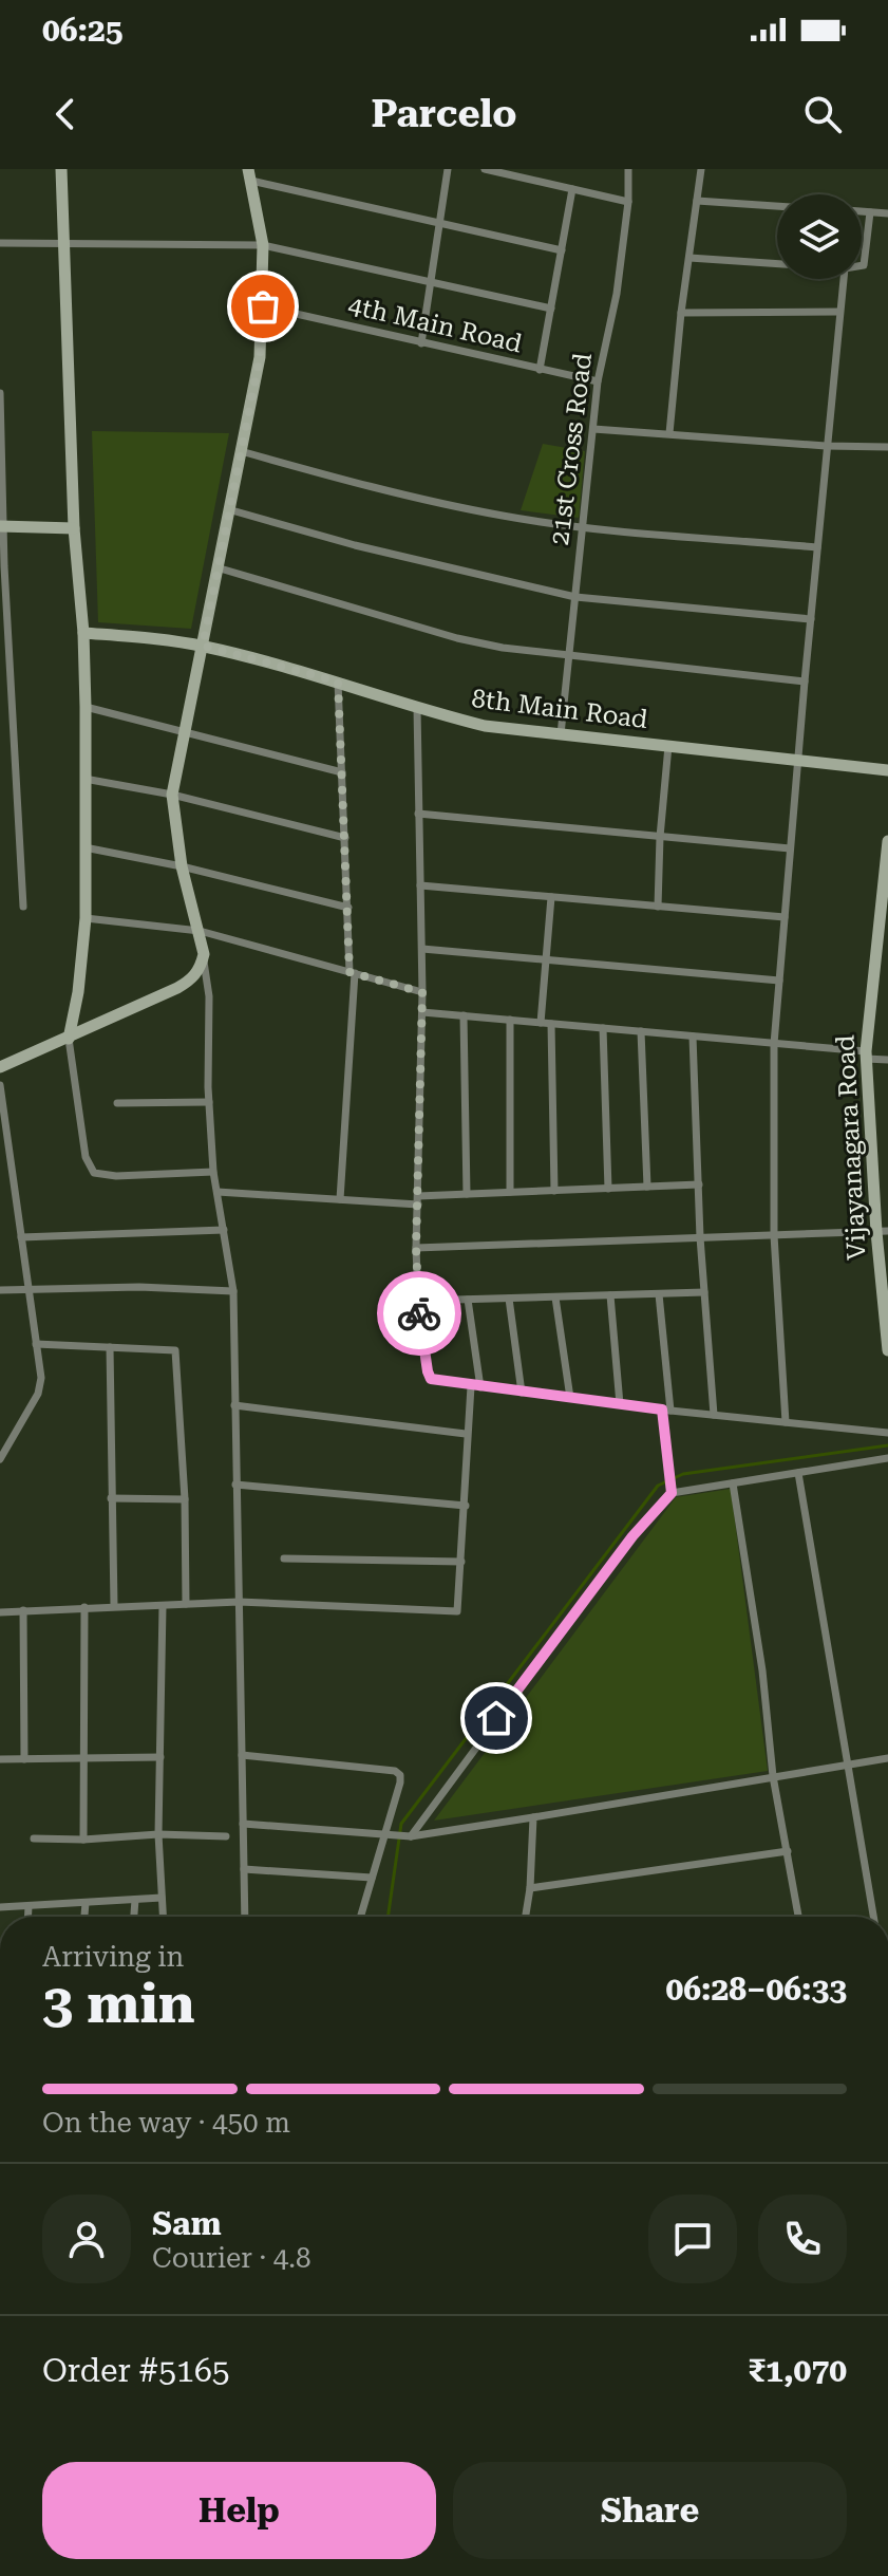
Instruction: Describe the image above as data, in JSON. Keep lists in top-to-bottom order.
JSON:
{
  "streets": {
    "street": [
      "4th Main Road",
      "21st Cross Road",
      "8th Main Road",
      "Vijayanagara Road"
    ]
  },
  "crossings": [
    ["4th Main Road", "21st Cross Road"],
    ["21st Cross Road", "8th Main Road"]
  ],
  "page": {
    "status": "06:25",
    "header": "Parcelo",
    "heading": ["3 min", "Arriving in", "06:28–06:33"],
    "panel": [
      "Sam",
      "Courier · 4.8",
      "Order #5165",
      "₹1,070"
    ],
    "bar": "On the way · 450 m",
    "buttons": ["Help", "Share"]
  }
}
